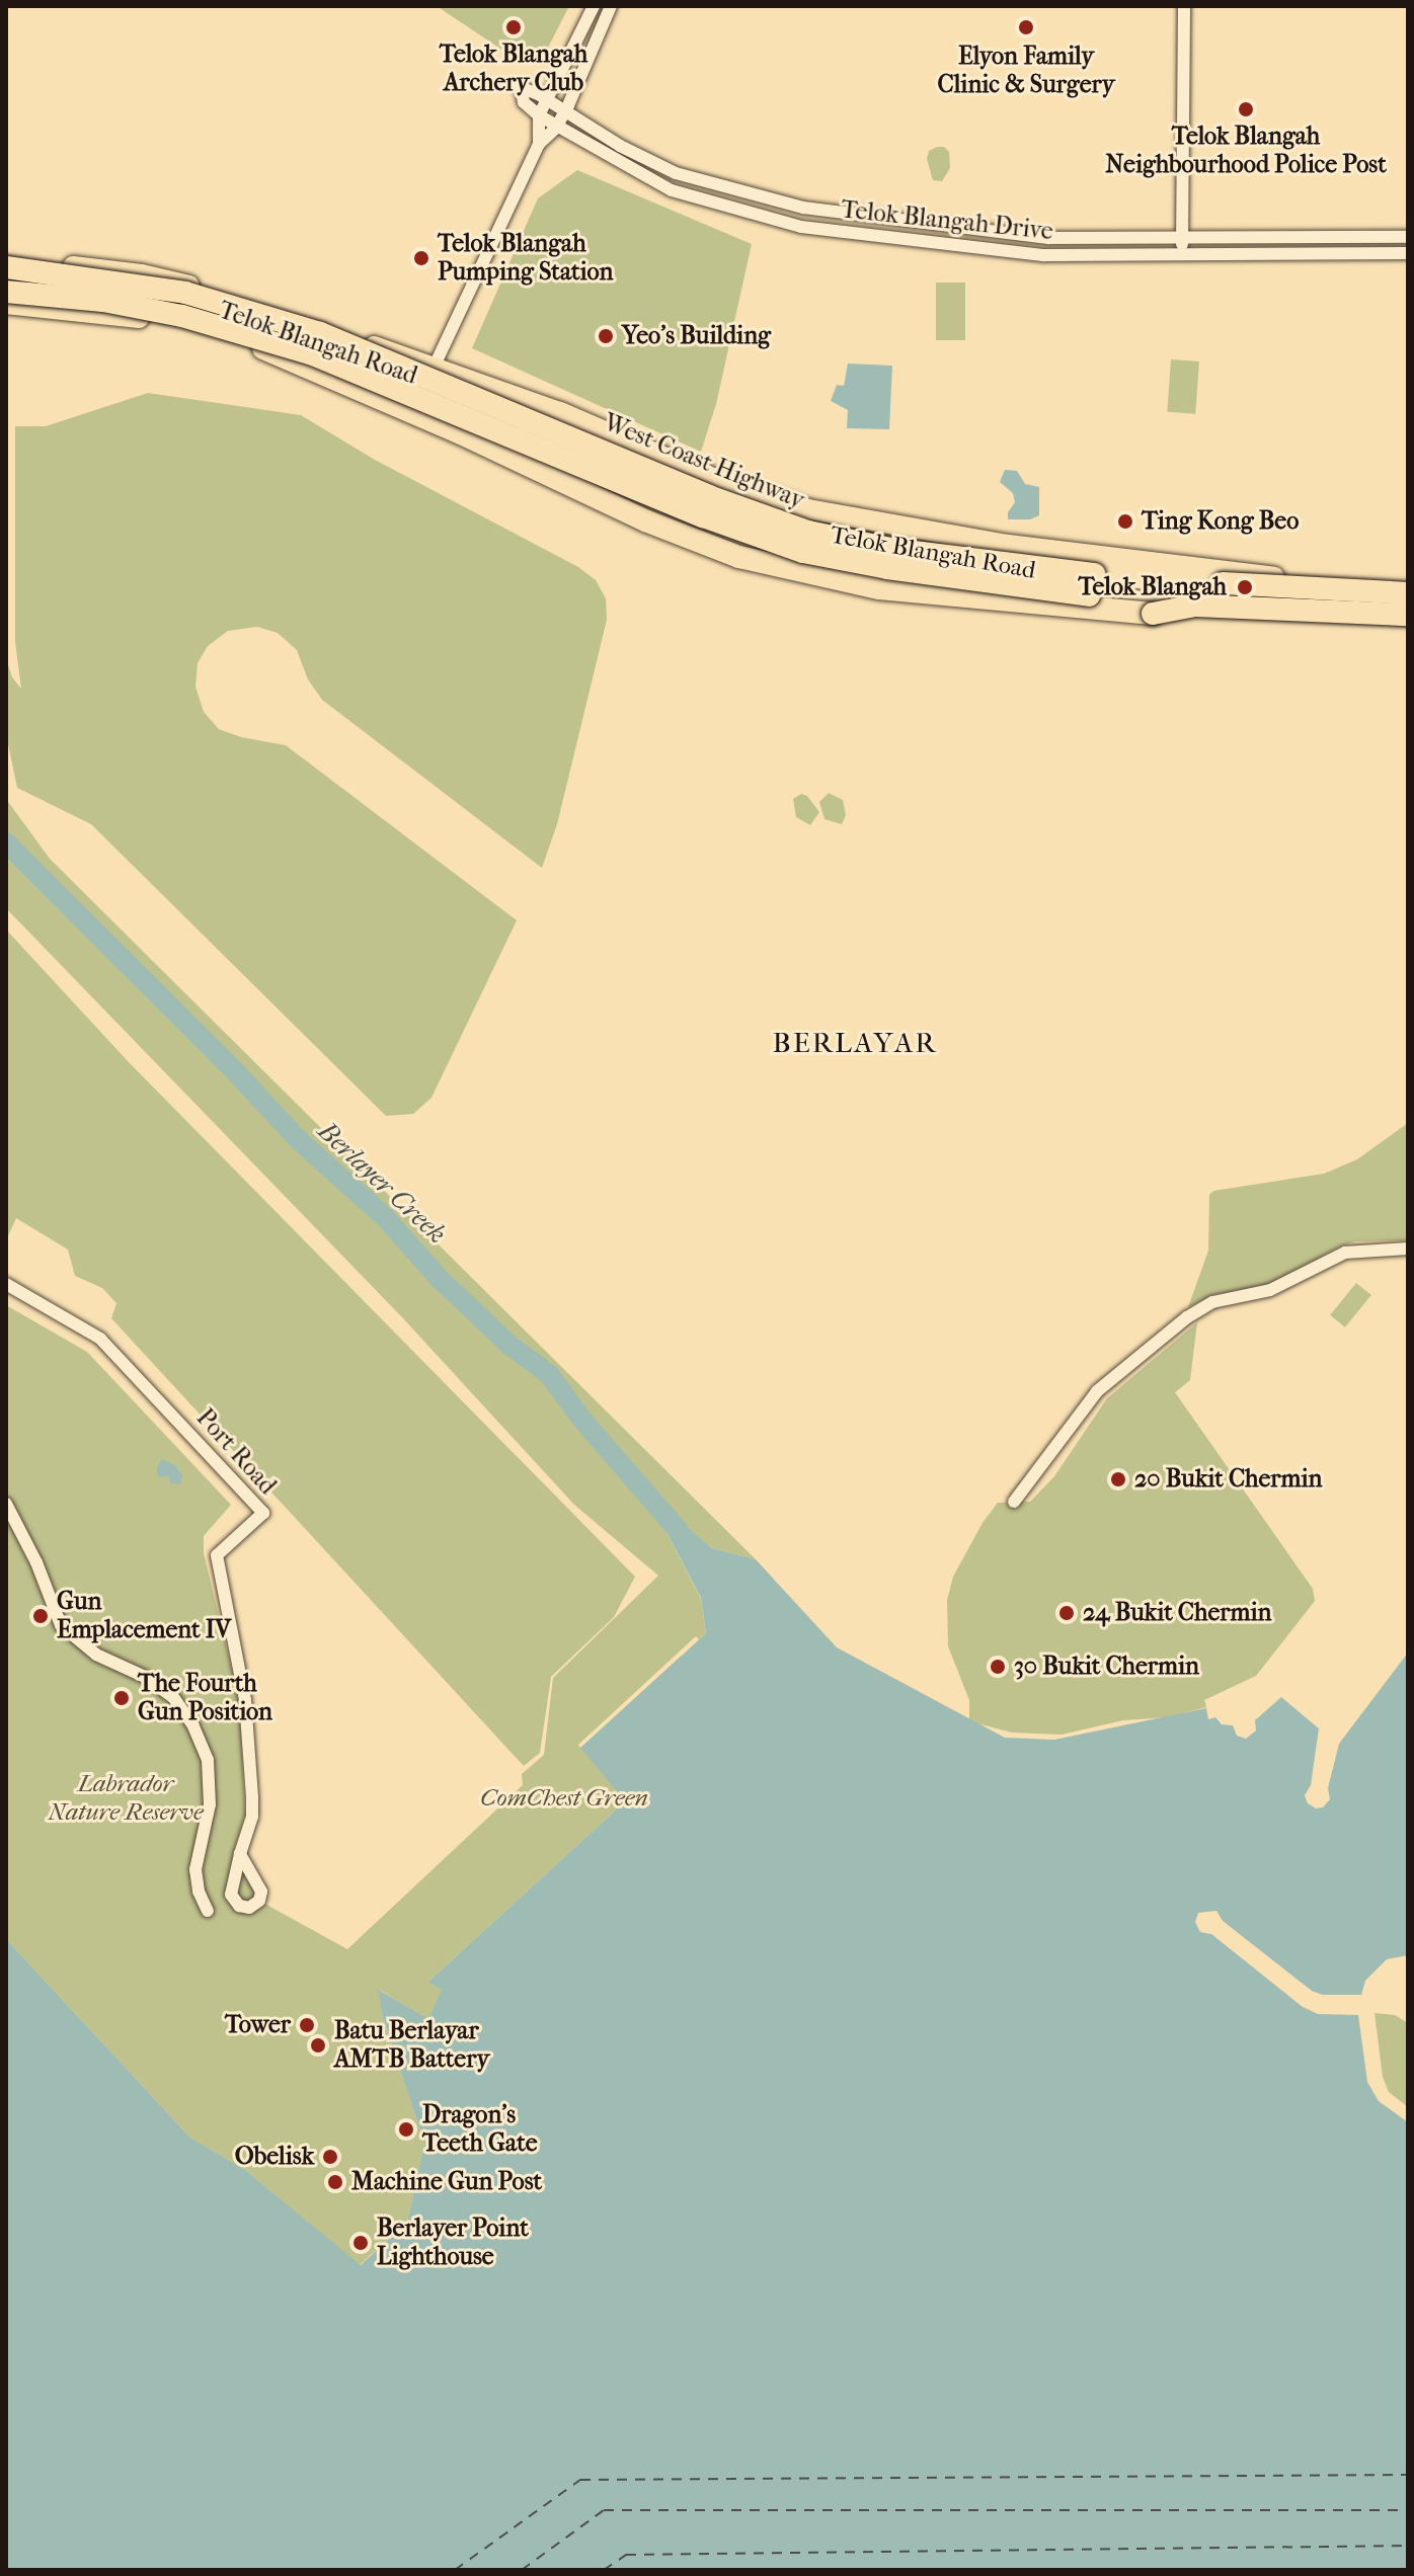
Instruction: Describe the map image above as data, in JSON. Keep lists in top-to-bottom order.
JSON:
{
  "streets": {
    "highway": ["West Coast Highway"],
    "main road": ["Telok Blangah Road"],
    "street": ["Telok Blangah Drive", "Port Road"]
  },
  "districts": ["BERLAYAR"],
  "water": ["Berlayer Creek"],
  "parks": ["Labrador Nature Reserve", "ComChest Green"],
  "places": [
    "Telok Blangah Archery Club",
    "Elyon Family Clinic & Surgery",
    "Telok Blangah Neighbourhood Police Post",
    "Telok Blangah Pumping Station",
    "Yeo's Building",
    "Ting Kong Beo",
    "Telok Blangah",
    "20 Bukit Chermin",
    "24 Bukit Chermin",
    "Gun Emplacement IV",
    "30 Bukit Chermin",
    "The Fourth Gun Position",
    "Tower",
    "Batu Berlayar AMTB Battery",
    "Dragon's Teeth Gate",
    "Obelisk",
    "Machine Gun Post",
    "Berlayer Point Lighthouse"
  ]
}
